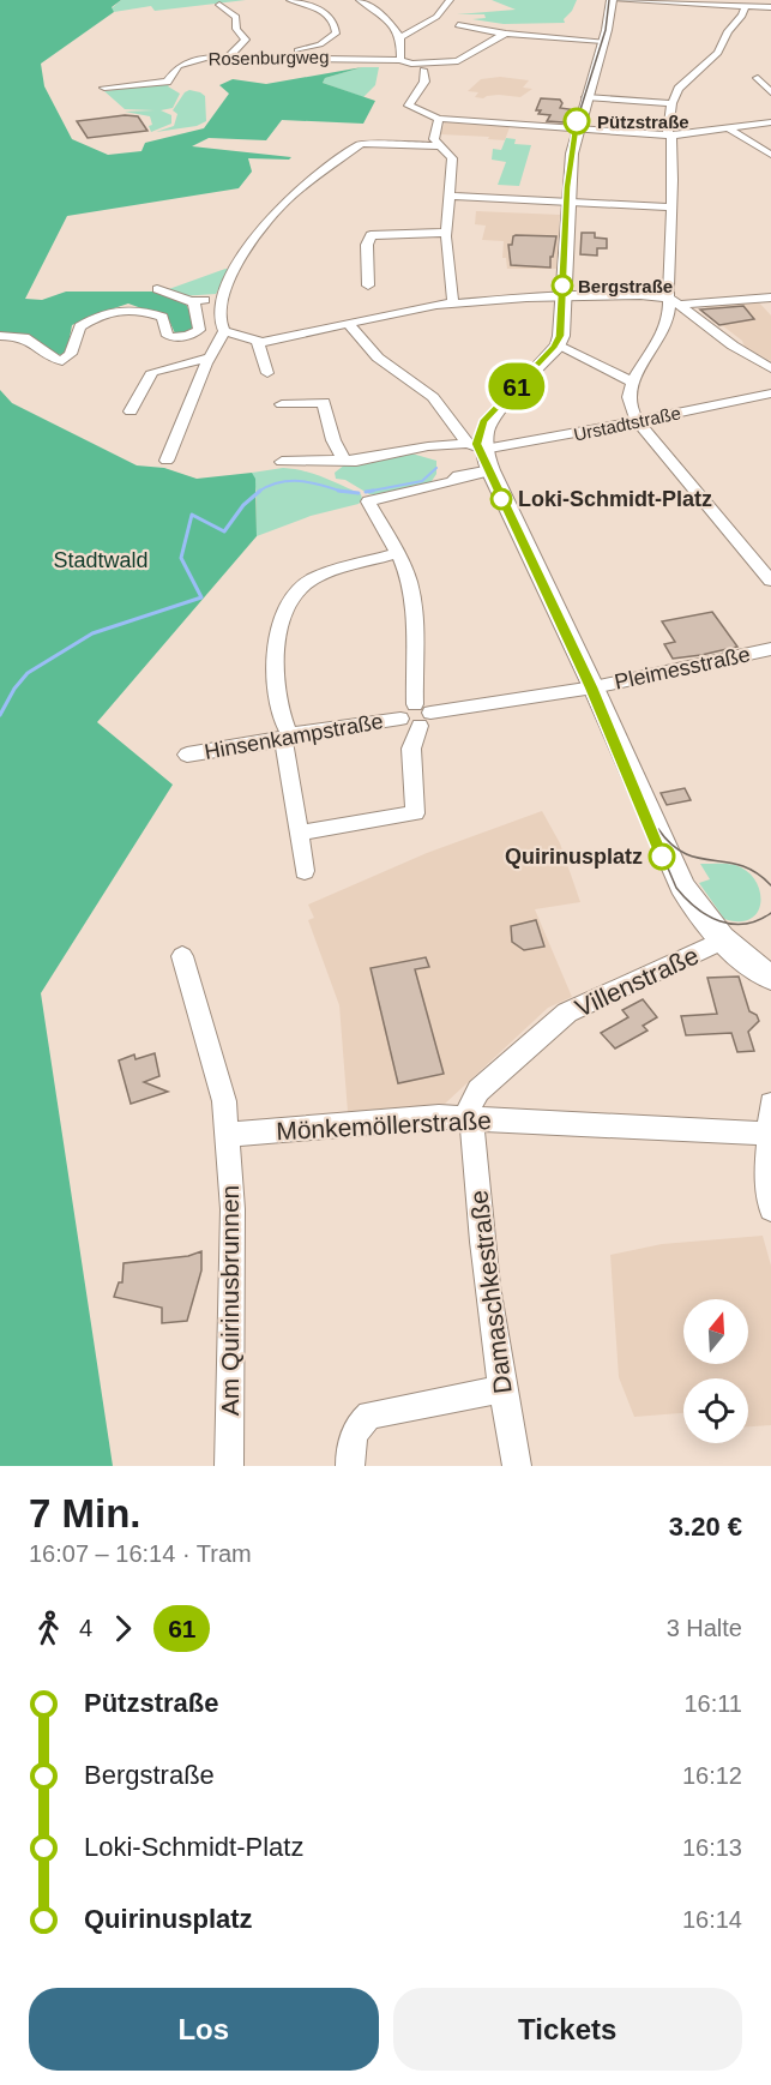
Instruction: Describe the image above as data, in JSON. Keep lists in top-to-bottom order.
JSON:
{
  "streets": {
    "street": [
      "Rosenburgweg",
      "Urstadtstraße",
      "Pleimesstraße",
      "Hinsenkampstraße",
      "Villenstraße",
      "Mönkemöllerstraße",
      "Damaschkestraße",
      "Am Quirinusbrunnen"
    ]
  },
  "crossings": [
    ["Villenstraße", "Mönkemöllerstraße"],
    ["Villenstraße", "Damaschkestraße"],
    ["Mönkemöllerstraße", "Damaschkestraße"],
    ["Mönkemöllerstraße", "Am Quirinusbrunnen"]
  ],
  "parks": ["Stadtwald"],
  "places": [
    "Pützstraße",
    "Bergstraße",
    "Loki-Schmidt-Platz",
    "Quirinusplatz"
  ],
  "lines": ["tram line 61"],
  "north": "top",
  "page": {
    "on_map": "61",
    "heading": ["7 Min.", "16:07 – 16:14 · Tram", "3.20 €"],
    "legs": ["4", "61", "3 Halte"],
    "list": [
      {
        "name": "Pützstraße",
        "value": "16:11"
      },
      {
        "name": "Bergstraße",
        "value": "16:12"
      },
      {
        "name": "Loki-Schmidt-Platz",
        "value": "16:13"
      },
      {
        "name": "Quirinusplatz",
        "value": "16:14"
      }
    ],
    "buttons": ["Los", "Tickets"]
  }
}
